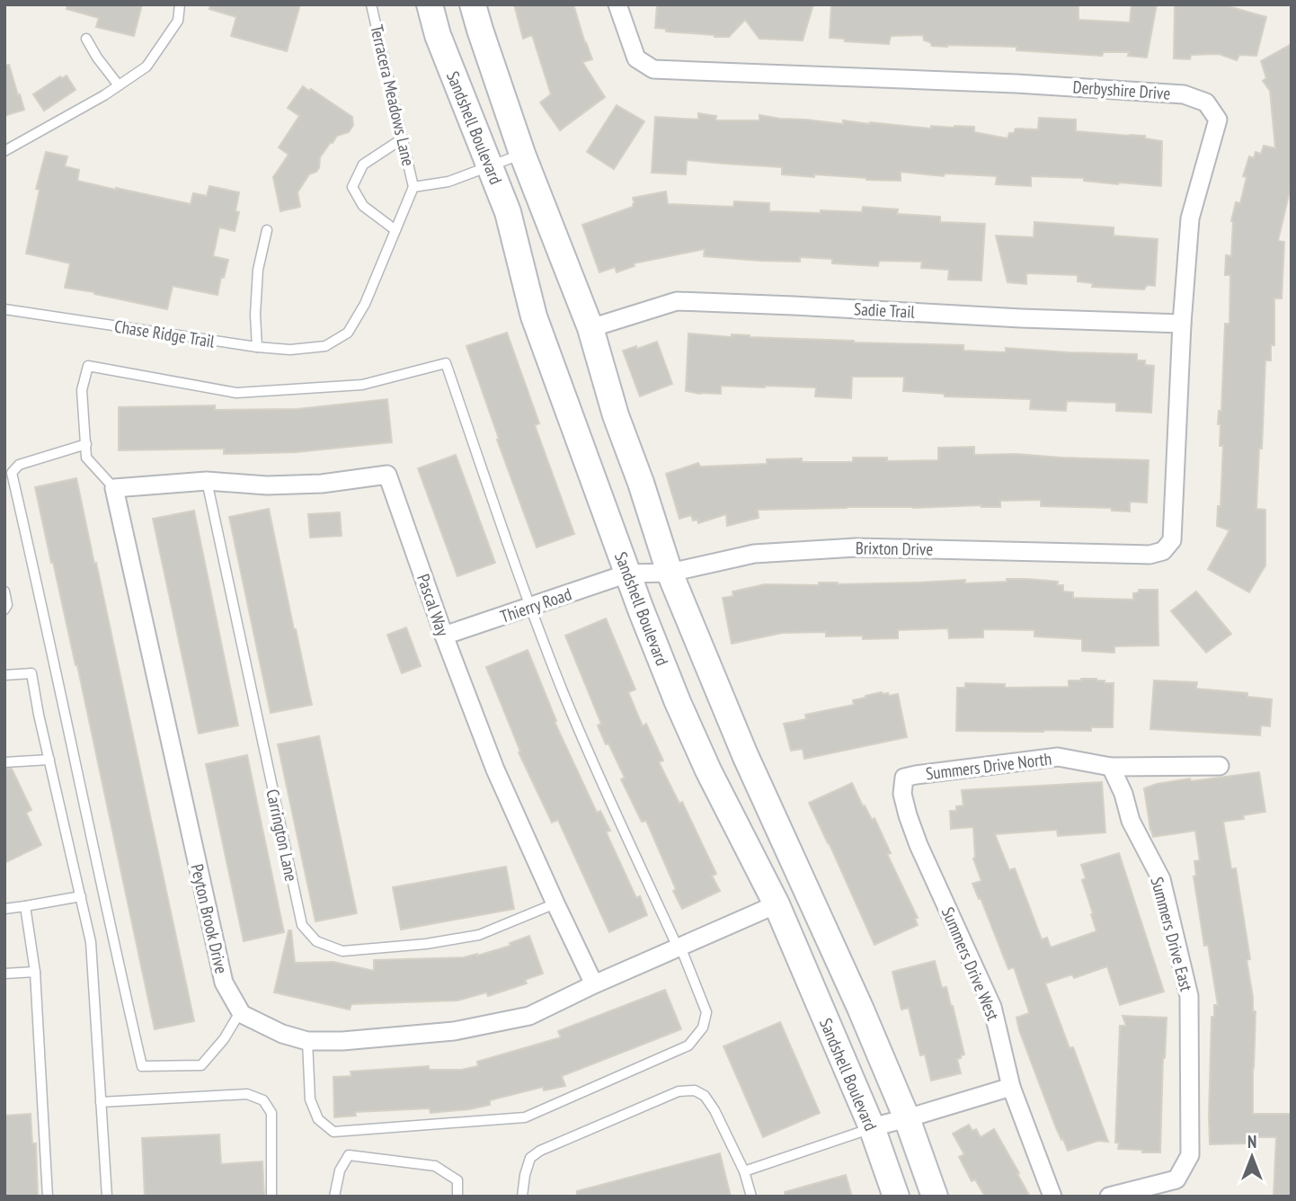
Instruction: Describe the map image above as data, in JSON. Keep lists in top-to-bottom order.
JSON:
{
  "streets": {
    "street": [
      "Derbyshire Drive",
      "Sandshell Boulevard",
      "Sadie Trail",
      "Brixton Drive",
      "Pascal Way",
      "Thierry Road",
      "Summers Drive North",
      "Peyton Brook Drive",
      "Summers Drive East",
      "Summers Drive West"
    ],
    "lane": ["Terracera Meadows Lane", "Chase Ridge Trail", "Carrington Lane"]
  },
  "crossings": [
    ["Derbyshire Drive", "Sadie Trail"],
    ["Derbyshire Drive", "Brixton Drive"],
    ["Terracera Meadows Lane", "Sandshell Boulevard"],
    ["Terracera Meadows Lane", "Chase Ridge Trail"],
    ["Sandshell Boulevard", "Sadie Trail"],
    ["Sandshell Boulevard", "Brixton Drive"],
    ["Sandshell Boulevard", "Thierry Road"],
    ["Brixton Drive", "Thierry Road"],
    ["Pascal Way", "Thierry Road"],
    ["Pascal Way", "Carrington Lane"],
    ["Pascal Way", "Peyton Brook Drive"],
    ["Summers Drive North", "Summers Drive East"],
    ["Summers Drive North", "Summers Drive West"]
  ],
  "north": "top"
}
